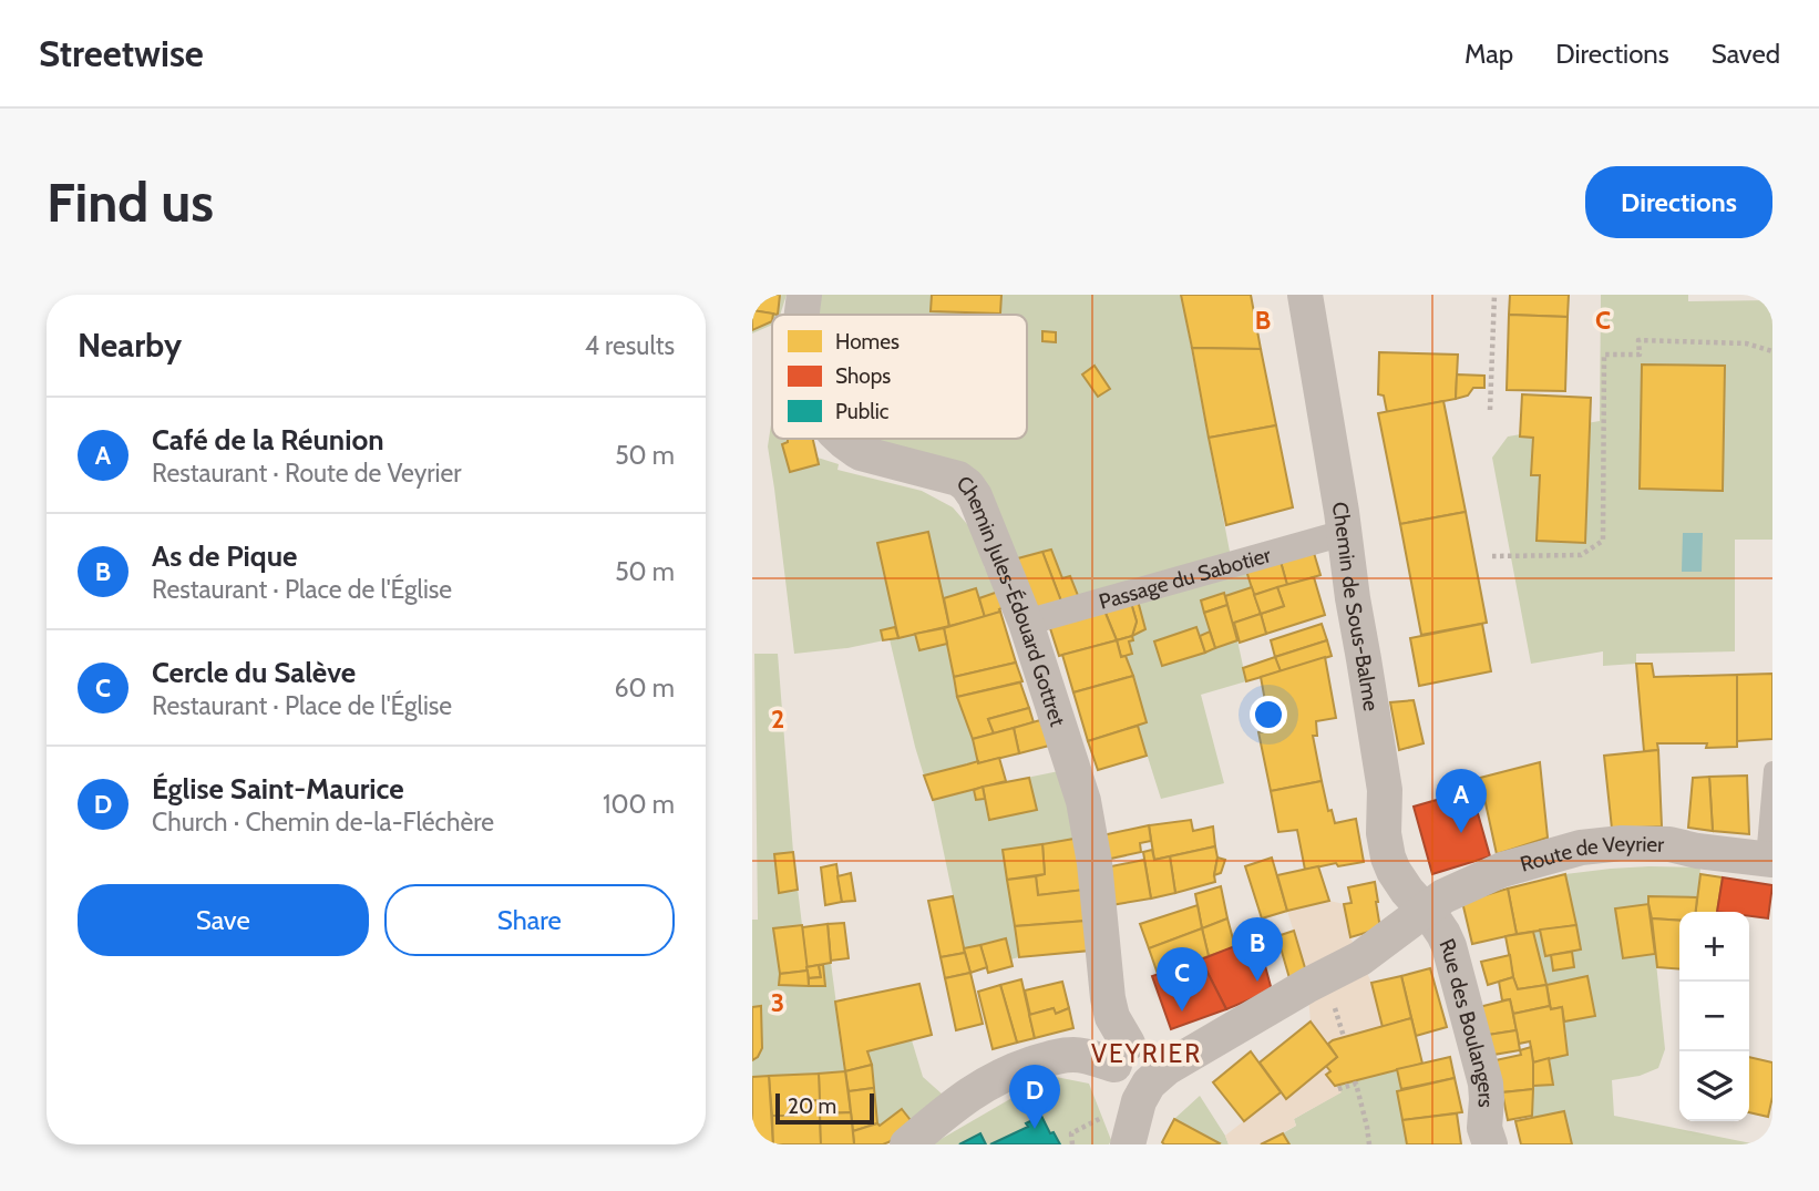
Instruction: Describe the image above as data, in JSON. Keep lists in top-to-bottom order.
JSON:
{
  "streets": {
    "street": [
      "Passage du Sabotier",
      "Chemin Jules-Édouard Gottret",
      "Chemin de Sous-Balme",
      "Route de Veyrier",
      "Rue des Boulangers"
    ]
  },
  "crossings": [
    ["Passage du Sabotier", "Chemin Jules-Édouard Gottret"],
    ["Passage du Sabotier", "Chemin de Sous-Balme"],
    ["Chemin Jules-Édouard Gottret", "Route de Veyrier"],
    ["Chemin de Sous-Balme", "Route de Veyrier"],
    ["Chemin de Sous-Balme", "Rue des Boulangers"],
    ["Route de Veyrier", "Rue des Boulangers"]
  ],
  "districts": ["VEYRIER"],
  "legend": ["Homes", "Shops", "Public"],
  "scale_bar": "20 m",
  "page": {
    "header": "Streetwise",
    "nav": ["Map", "Directions", "Saved"],
    "buttons": [
      "Directions",
      ["Save", "Share"]
    ],
    "title": "Find us",
    "heading": ["Nearby", "4 results"],
    "list": [
      {
        "mark": "A",
        "name": "Café de la Réunion",
        "note": "Restaurant · Route de Veyrier",
        "value": "50 m"
      },
      {
        "mark": "B",
        "name": "As de Pique",
        "note": "Restaurant · Place de l'Église",
        "value": "50 m"
      },
      {
        "mark": "C",
        "name": "Cercle du Salève",
        "note": "Restaurant · Place de l'Église",
        "value": "60 m"
      },
      {
        "mark": "D",
        "name": "Église Saint-Maurice",
        "note": "Church · Chemin de-la-Fléchère",
        "value": "100 m"
      }
    ],
    "pins": [
      "A",
      "B",
      "C",
      "D"
    ],
    "map_buttons": ["+", "−"],
    "scale": "20 m"
  },
  "grid": {
    "columns": ["B", "C"],
    "rows": ["2", "3"]
  }
}
